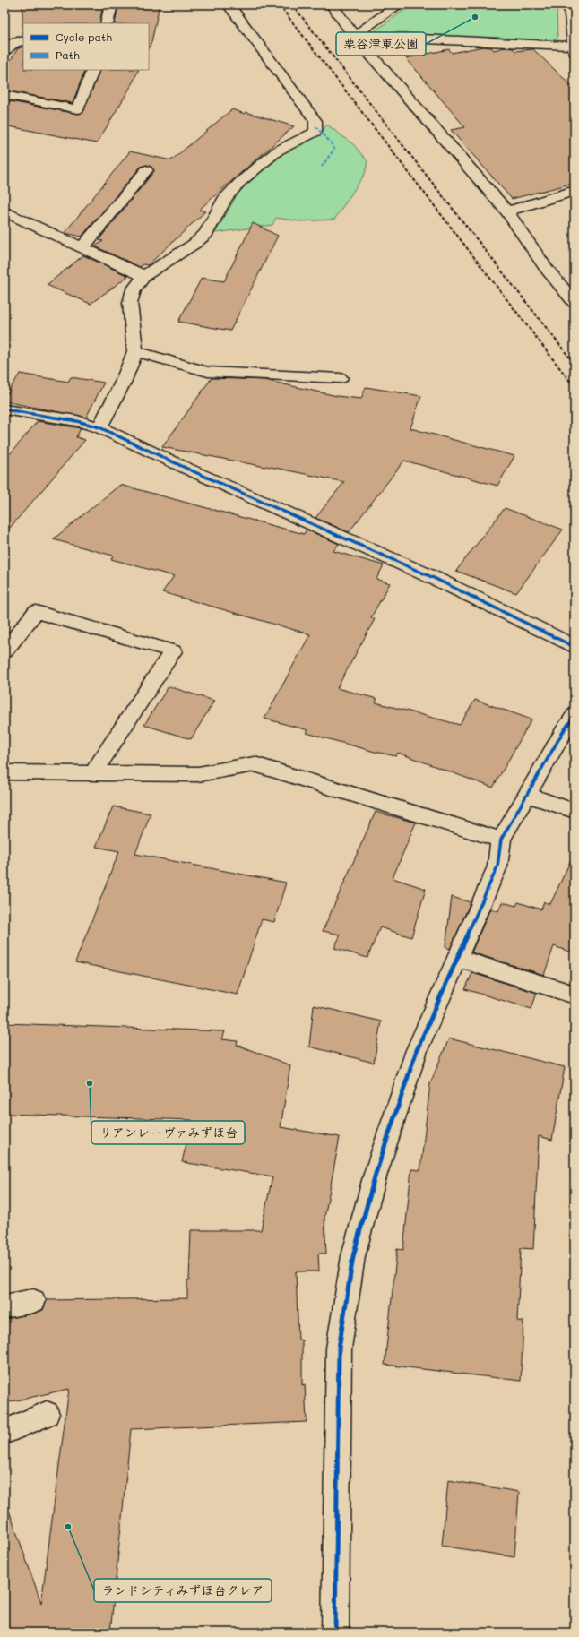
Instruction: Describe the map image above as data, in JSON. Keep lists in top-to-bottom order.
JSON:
{
  "places": ["栗谷津東公園", "リアンレーヴァみずほ台", "ランドシティみずほ台クレア"],
  "legend": ["Cycle path", "Path"]
}
